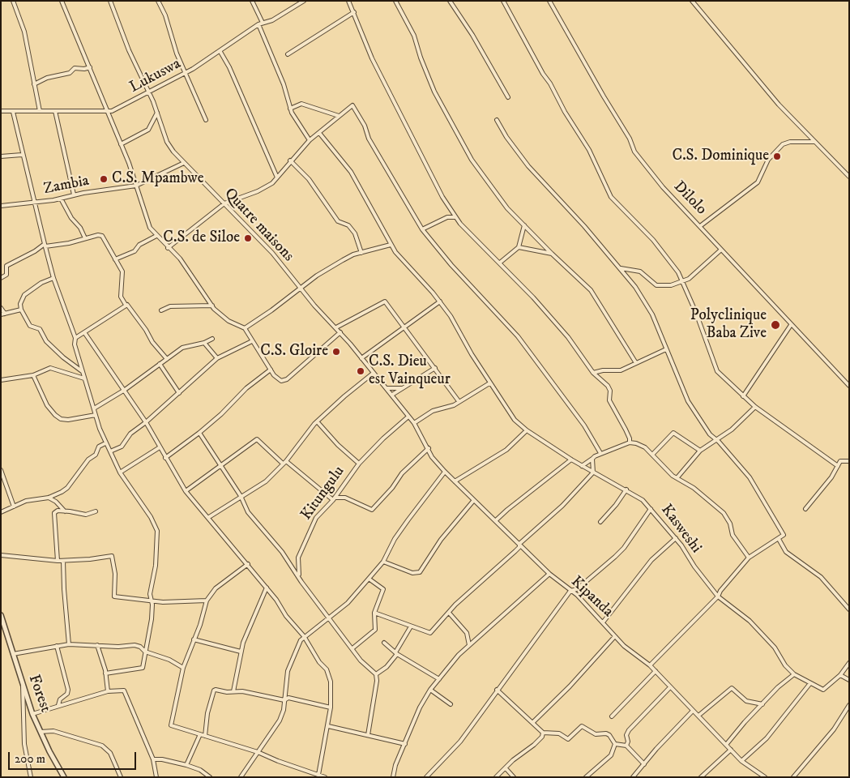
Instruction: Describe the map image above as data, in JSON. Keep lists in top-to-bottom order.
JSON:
{
  "streets": {
    "street": [
      "Lukuswa",
      "Zambia",
      "Dilolo",
      "Quatre maisons",
      "Kitungulu",
      "Kasweshi",
      "Kipanda",
      "Forest"
    ]
  },
  "crossings": [
    ["Lukuswa", "Quatre maisons"],
    ["Zambia", "Quatre maisons"],
    ["Quatre maisons", "Kitungulu"],
    ["Quatre maisons", "Kipanda"]
  ],
  "places": [
    "C.S. Dominique",
    "C.S. Mpambwe",
    "C.S. de Siloe",
    "Polyclinique Baba Zive",
    "C.S. Gloire",
    "C.S. Dieu est Vainqueur"
  ],
  "scale_bar": "200 m"
}
